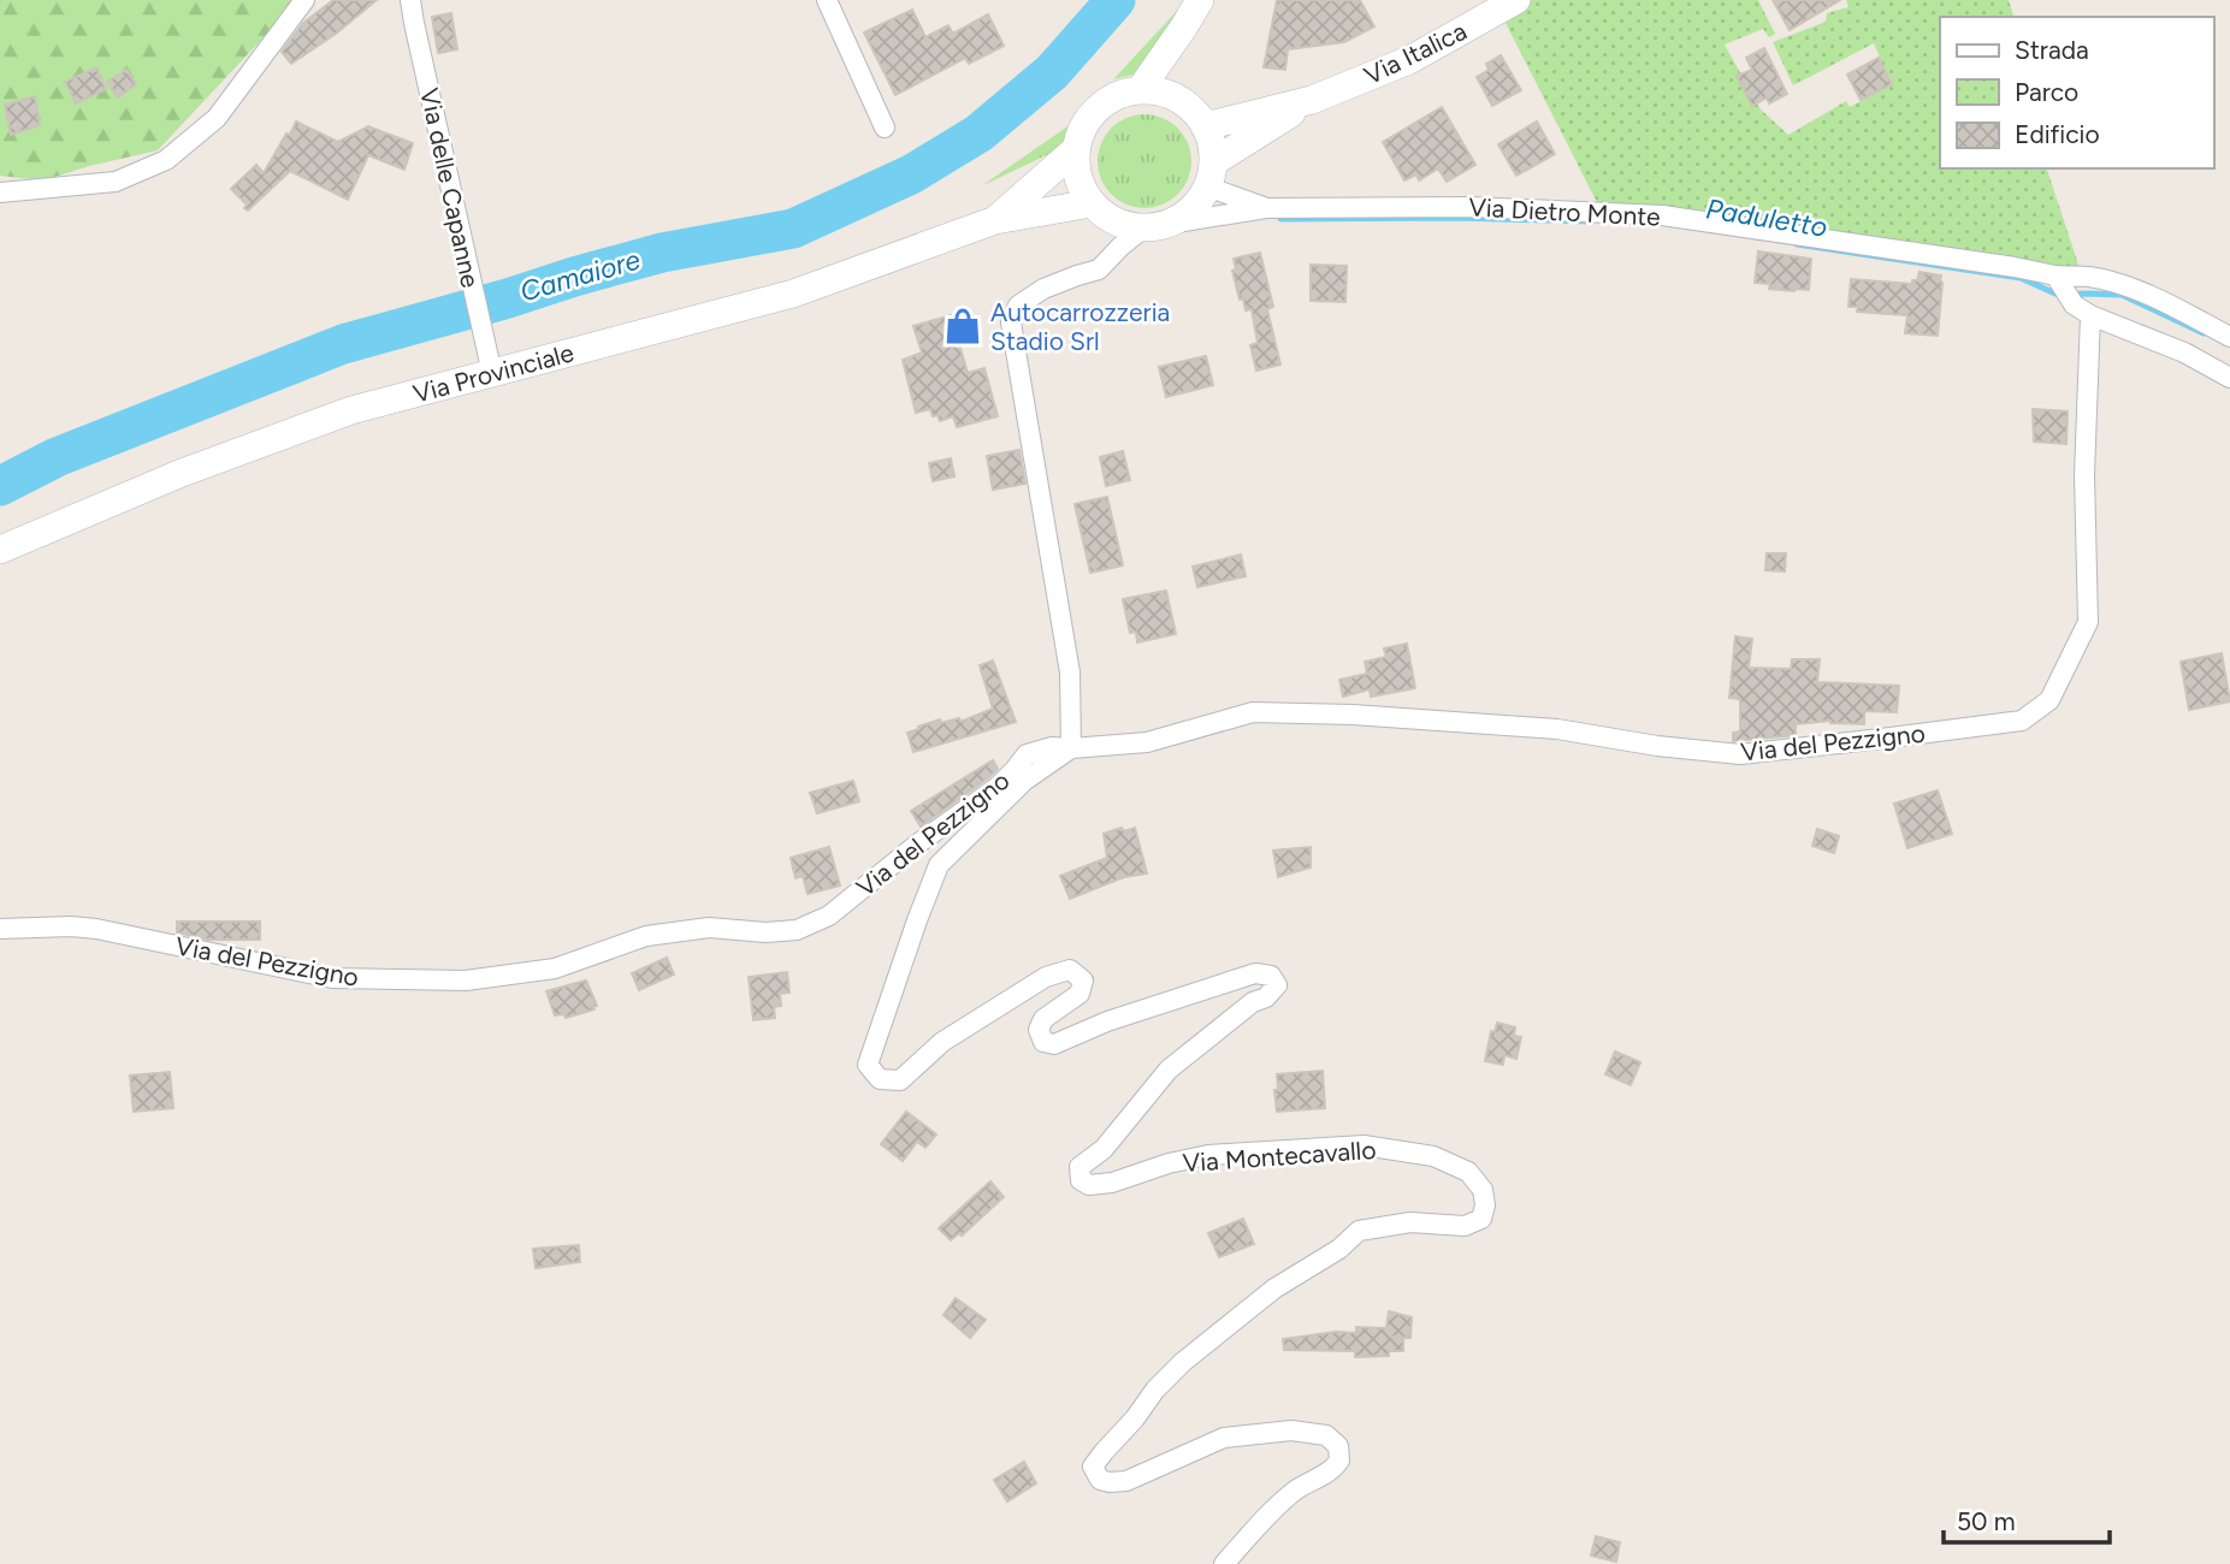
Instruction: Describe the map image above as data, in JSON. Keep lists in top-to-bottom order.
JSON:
{
  "streets": {
    "main road": ["Via Italica", "Via Provinciale"],
    "street": [
      "Via delle Capanne",
      "Via Dietro Monte",
      "Via del Pezzigno",
      "Via Montecavallo"
    ]
  },
  "crossings": [
    ["Via Italica", "Via Dietro Monte"],
    ["Via Italica", "Via Provinciale"],
    ["Via delle Capanne", "Via Provinciale"],
    ["Via Dietro Monte", "Via Provinciale"],
    ["Via del Pezzigno", "Via Montecavallo"]
  ],
  "water": ["Paduletto", "Camaiore"],
  "places": {
    "shop": ["Autocarrozzeria Stadio Srl"]
  },
  "legend": ["Strada", "Parco", "Edificio"],
  "scale_bar": "50 m"
}
